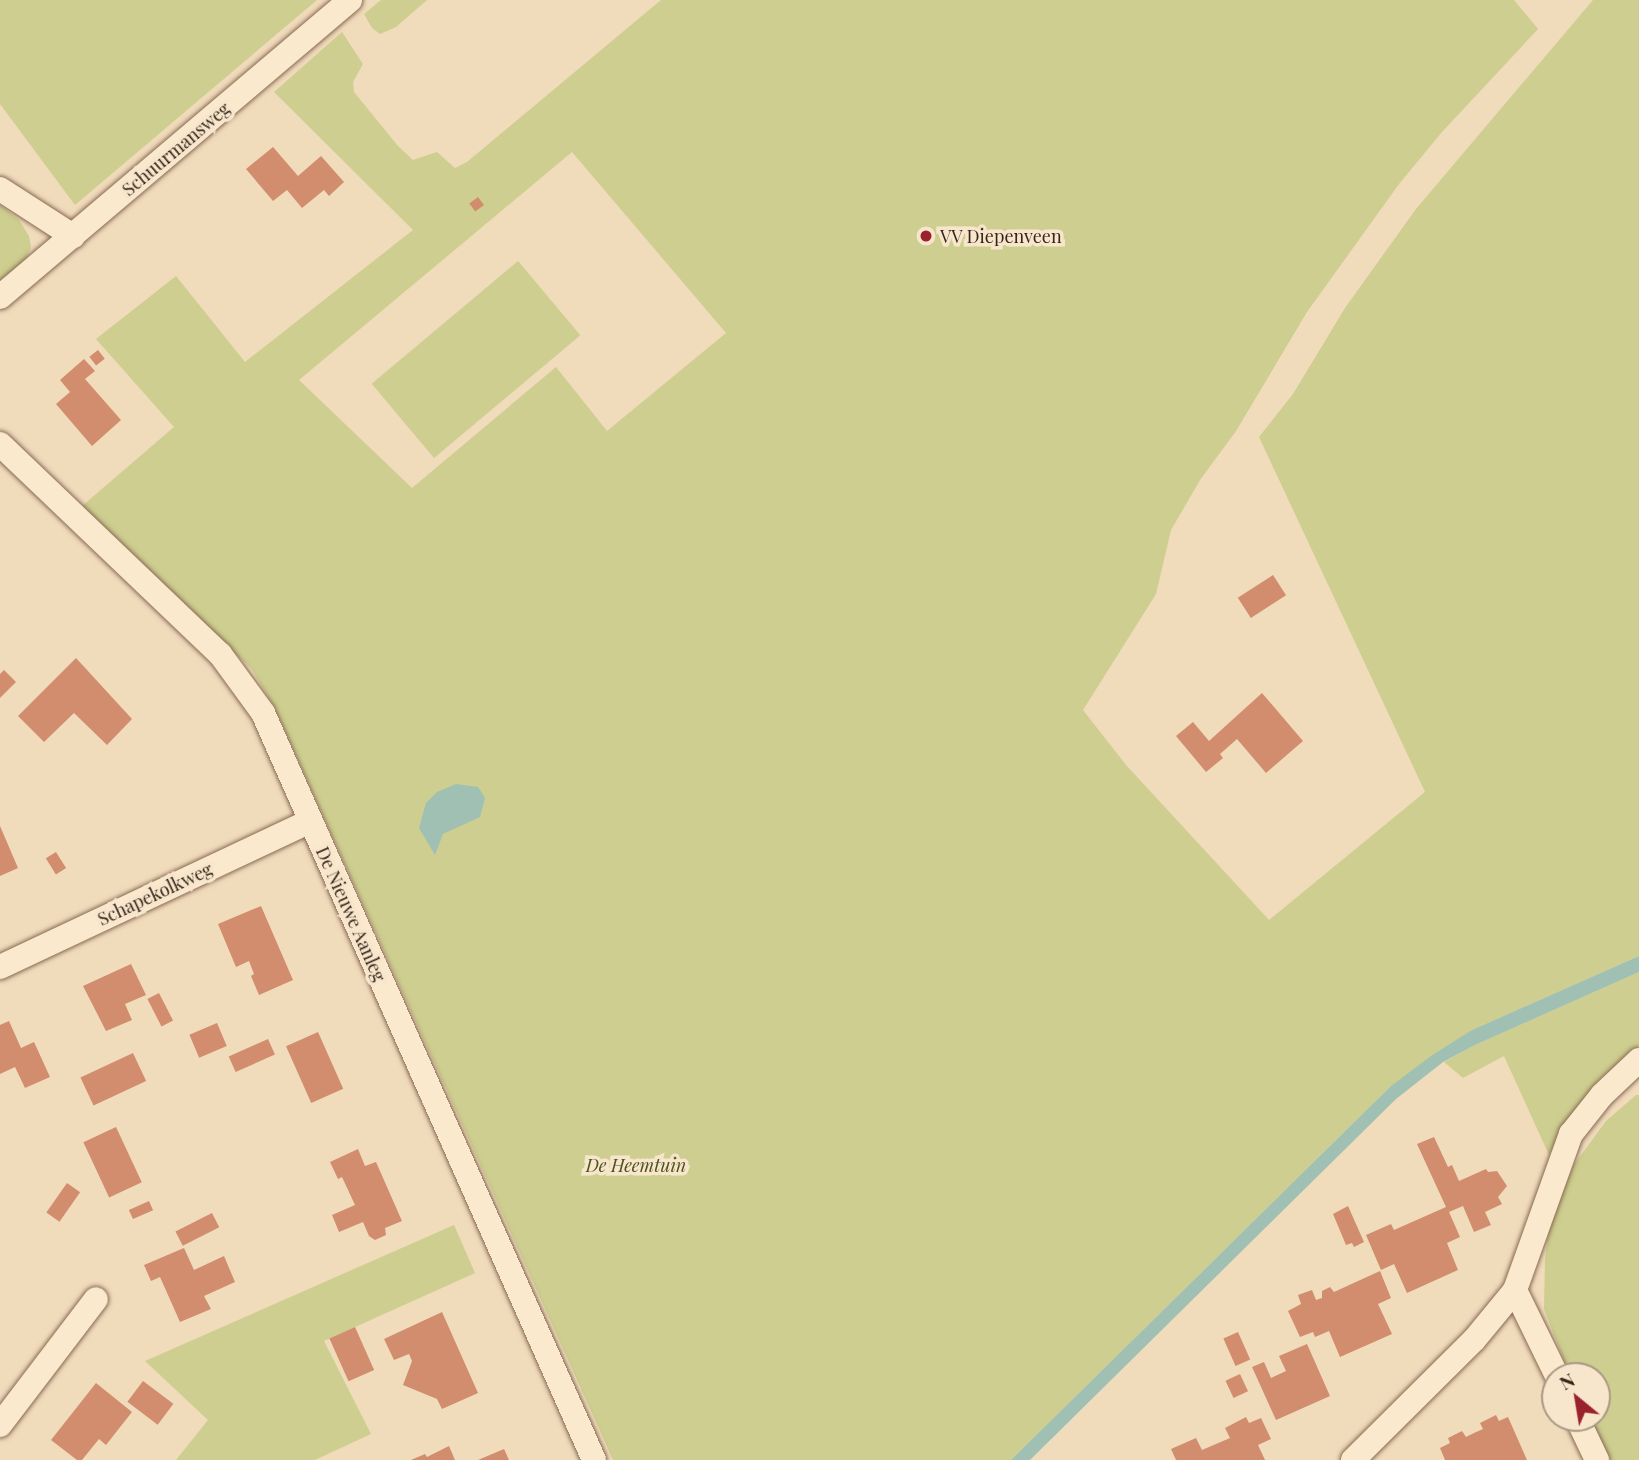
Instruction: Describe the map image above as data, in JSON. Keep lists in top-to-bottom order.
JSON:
{
  "streets": {
    "street": ["Schuurmansweg", "Schapekolkweg", "De Nieuwe Aanleg"]
  },
  "crossings": [
    ["Schapekolkweg", "De Nieuwe Aanleg"]
  ],
  "parks": ["De Heemtuin"],
  "places": ["VV Diepenveen"],
  "north": "top left"
}
